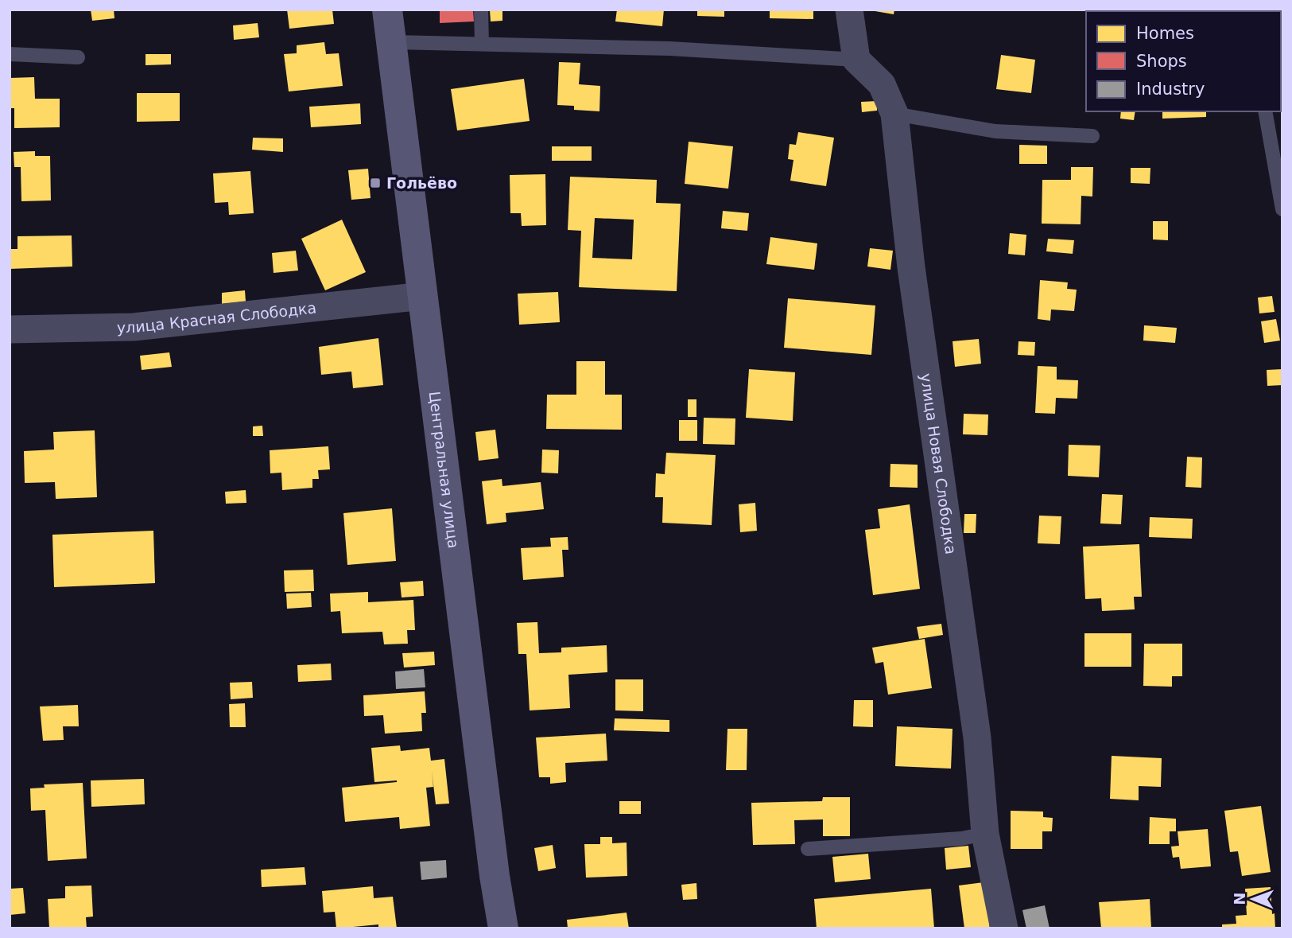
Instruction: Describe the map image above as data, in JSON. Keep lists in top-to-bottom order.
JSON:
{
  "streets": {
    "main road": ["Центральная улица"],
    "street": ["улица Красная Слободка", "улица Новая Слободка"]
  },
  "crossings": [
    ["улица Красная Слободка", "Центральная улица"]
  ],
  "places": {
    "transit": ["Гольёво"]
  },
  "legend": ["Homes", "Shops", "Industry"],
  "north": "left"
}
